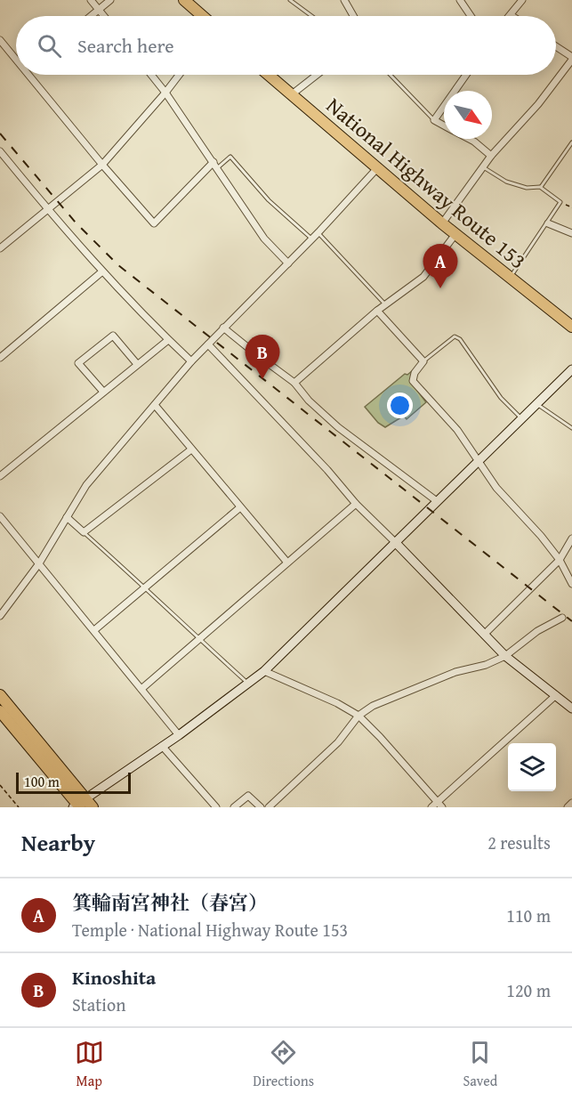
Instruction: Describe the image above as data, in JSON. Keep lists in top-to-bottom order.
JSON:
{
  "streets": {
    "highway": ["National Highway Route 153"]
  },
  "scale_bar": "100 m",
  "north": "bottom right",
  "page": {
    "search": "Search here",
    "pins": ["A", "B"],
    "scale": "100 m",
    "heading": ["Nearby", "2 results"],
    "list": [
      {
        "mark": "A",
        "name": "箕輪南宮神社（春宮）",
        "note": "Temple · National Highway Route 153",
        "value": "110 m"
      },
      {
        "mark": "B",
        "name": "Kinoshita",
        "note": "Station",
        "value": "120 m"
      }
    ],
    "nav": ["Map", "Directions", "Saved"]
  }
}
